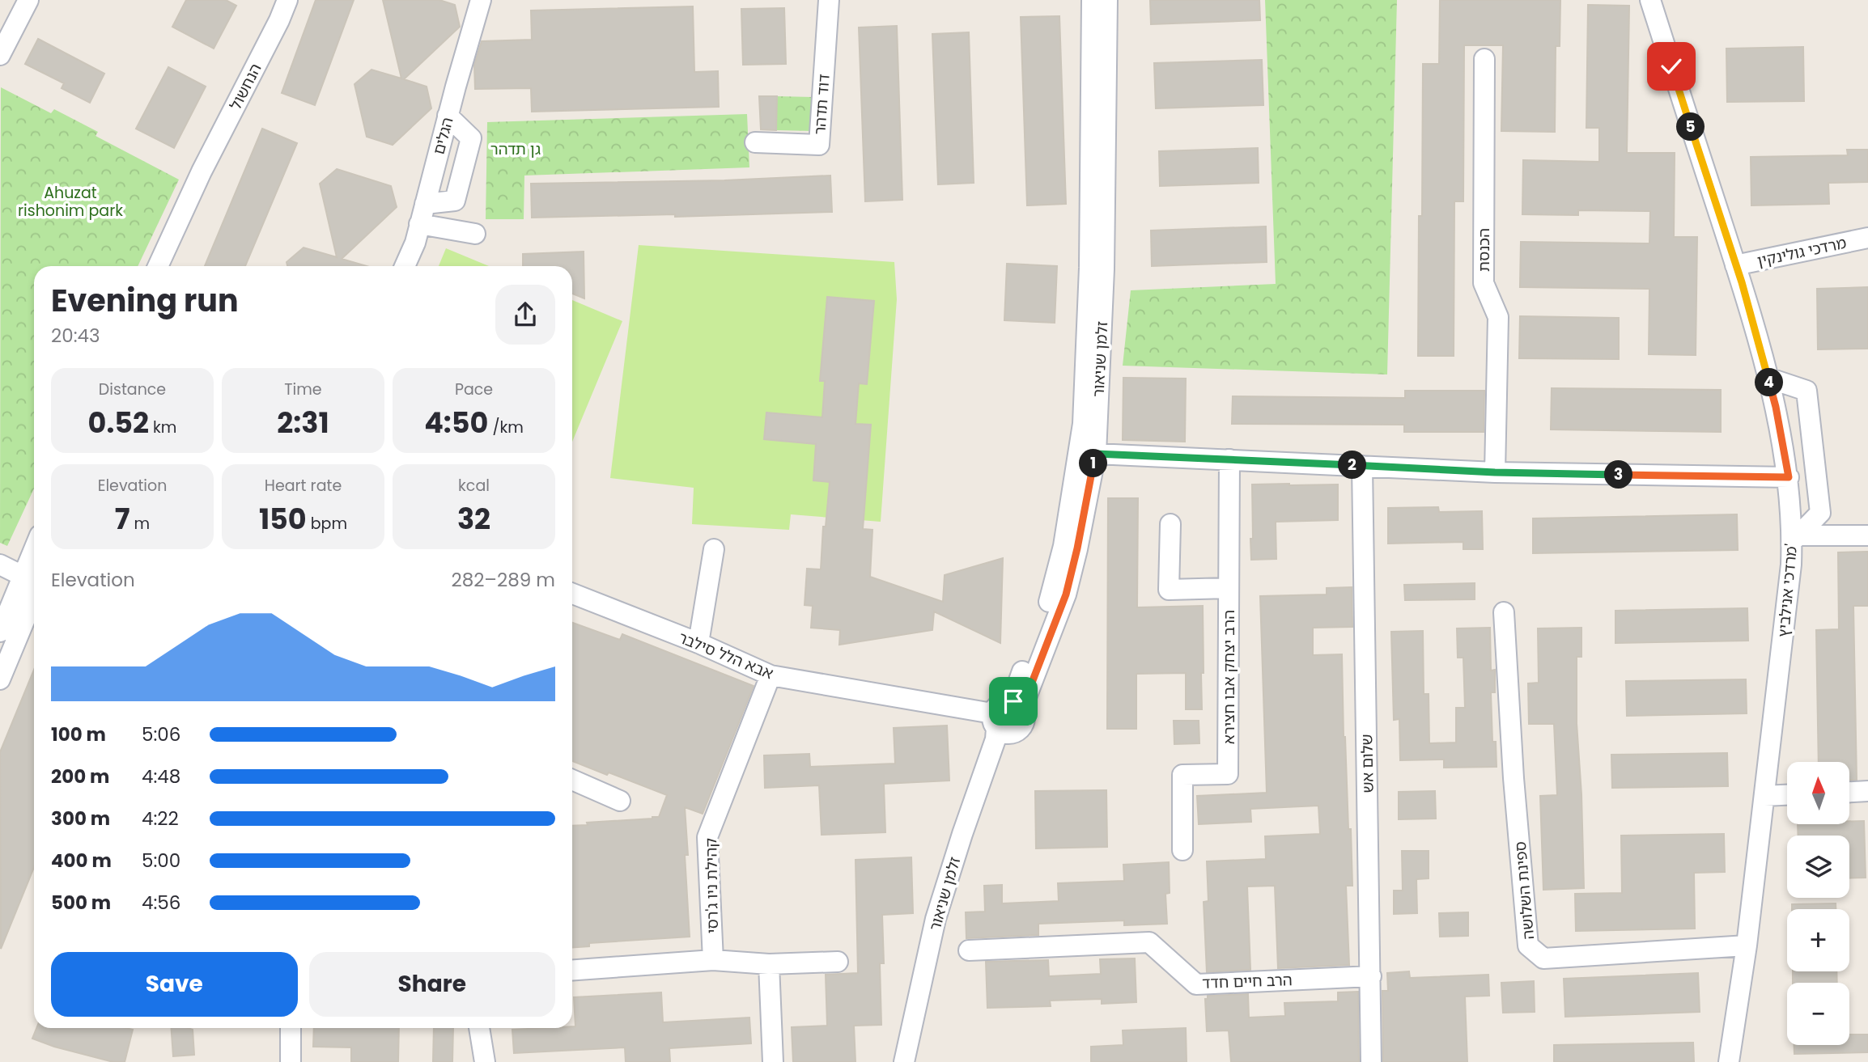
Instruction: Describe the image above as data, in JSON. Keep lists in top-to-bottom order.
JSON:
{
  "streets": {
    "street": [
      "הנחשול",
      "דוד תדהר",
      "הגלים",
      "הכנסת",
      "מרדכי גולינקין",
      "זלמן שניאור",
      "מרדכי אנילביץ'",
      "אבא הלל סילבר",
      "הרב יצחק אבו חצירא",
      "שלום אש",
      "קהילת ניו ג'רסי",
      "ספינת השלושה",
      "הרב חיים חדד"
    ]
  },
  "crossings": [
    ["מרדכי גולינקין", "מרדכי אנילביץ'"],
    ["זלמן שניאור", "אבא הלל סילבר"],
    ["מרדכי אנילביץ'", "ספינת השלושה"],
    ["אבא הלל סילבר", "קהילת ניו ג'רסי"],
    ["שלום אש", "הרב חיים חדד"]
  ],
  "parks": ["גן תדהר", "Ahuzat rishonim park"],
  "north": "top",
  "page": {
    "pins": [
      "5",
      "4",
      "1",
      "2",
      "3"
    ],
    "heading": ["Evening run", "20:43"],
    "stats": [
      ["Distance", "0.52 km"],
      ["Time", "2:31"],
      ["Pace", "4:50 /km"],
      ["Elevation", "7 m"],
      ["Heart rate", "150 bpm"],
      ["kcal", "32"]
    ],
    "chart": ["Elevation", "282–289 m"],
    "list": [
      {
        "name": "100 m",
        "note": "5:06"
      },
      {
        "name": "200 m",
        "note": "4:48"
      },
      {
        "name": "300 m",
        "note": "4:22"
      },
      {
        "name": "400 m",
        "note": "5:00"
      },
      {
        "name": "500 m",
        "note": "4:56"
      }
    ],
    "map_buttons": ["+", "−"],
    "buttons": ["Save", "Share"]
  }
}
